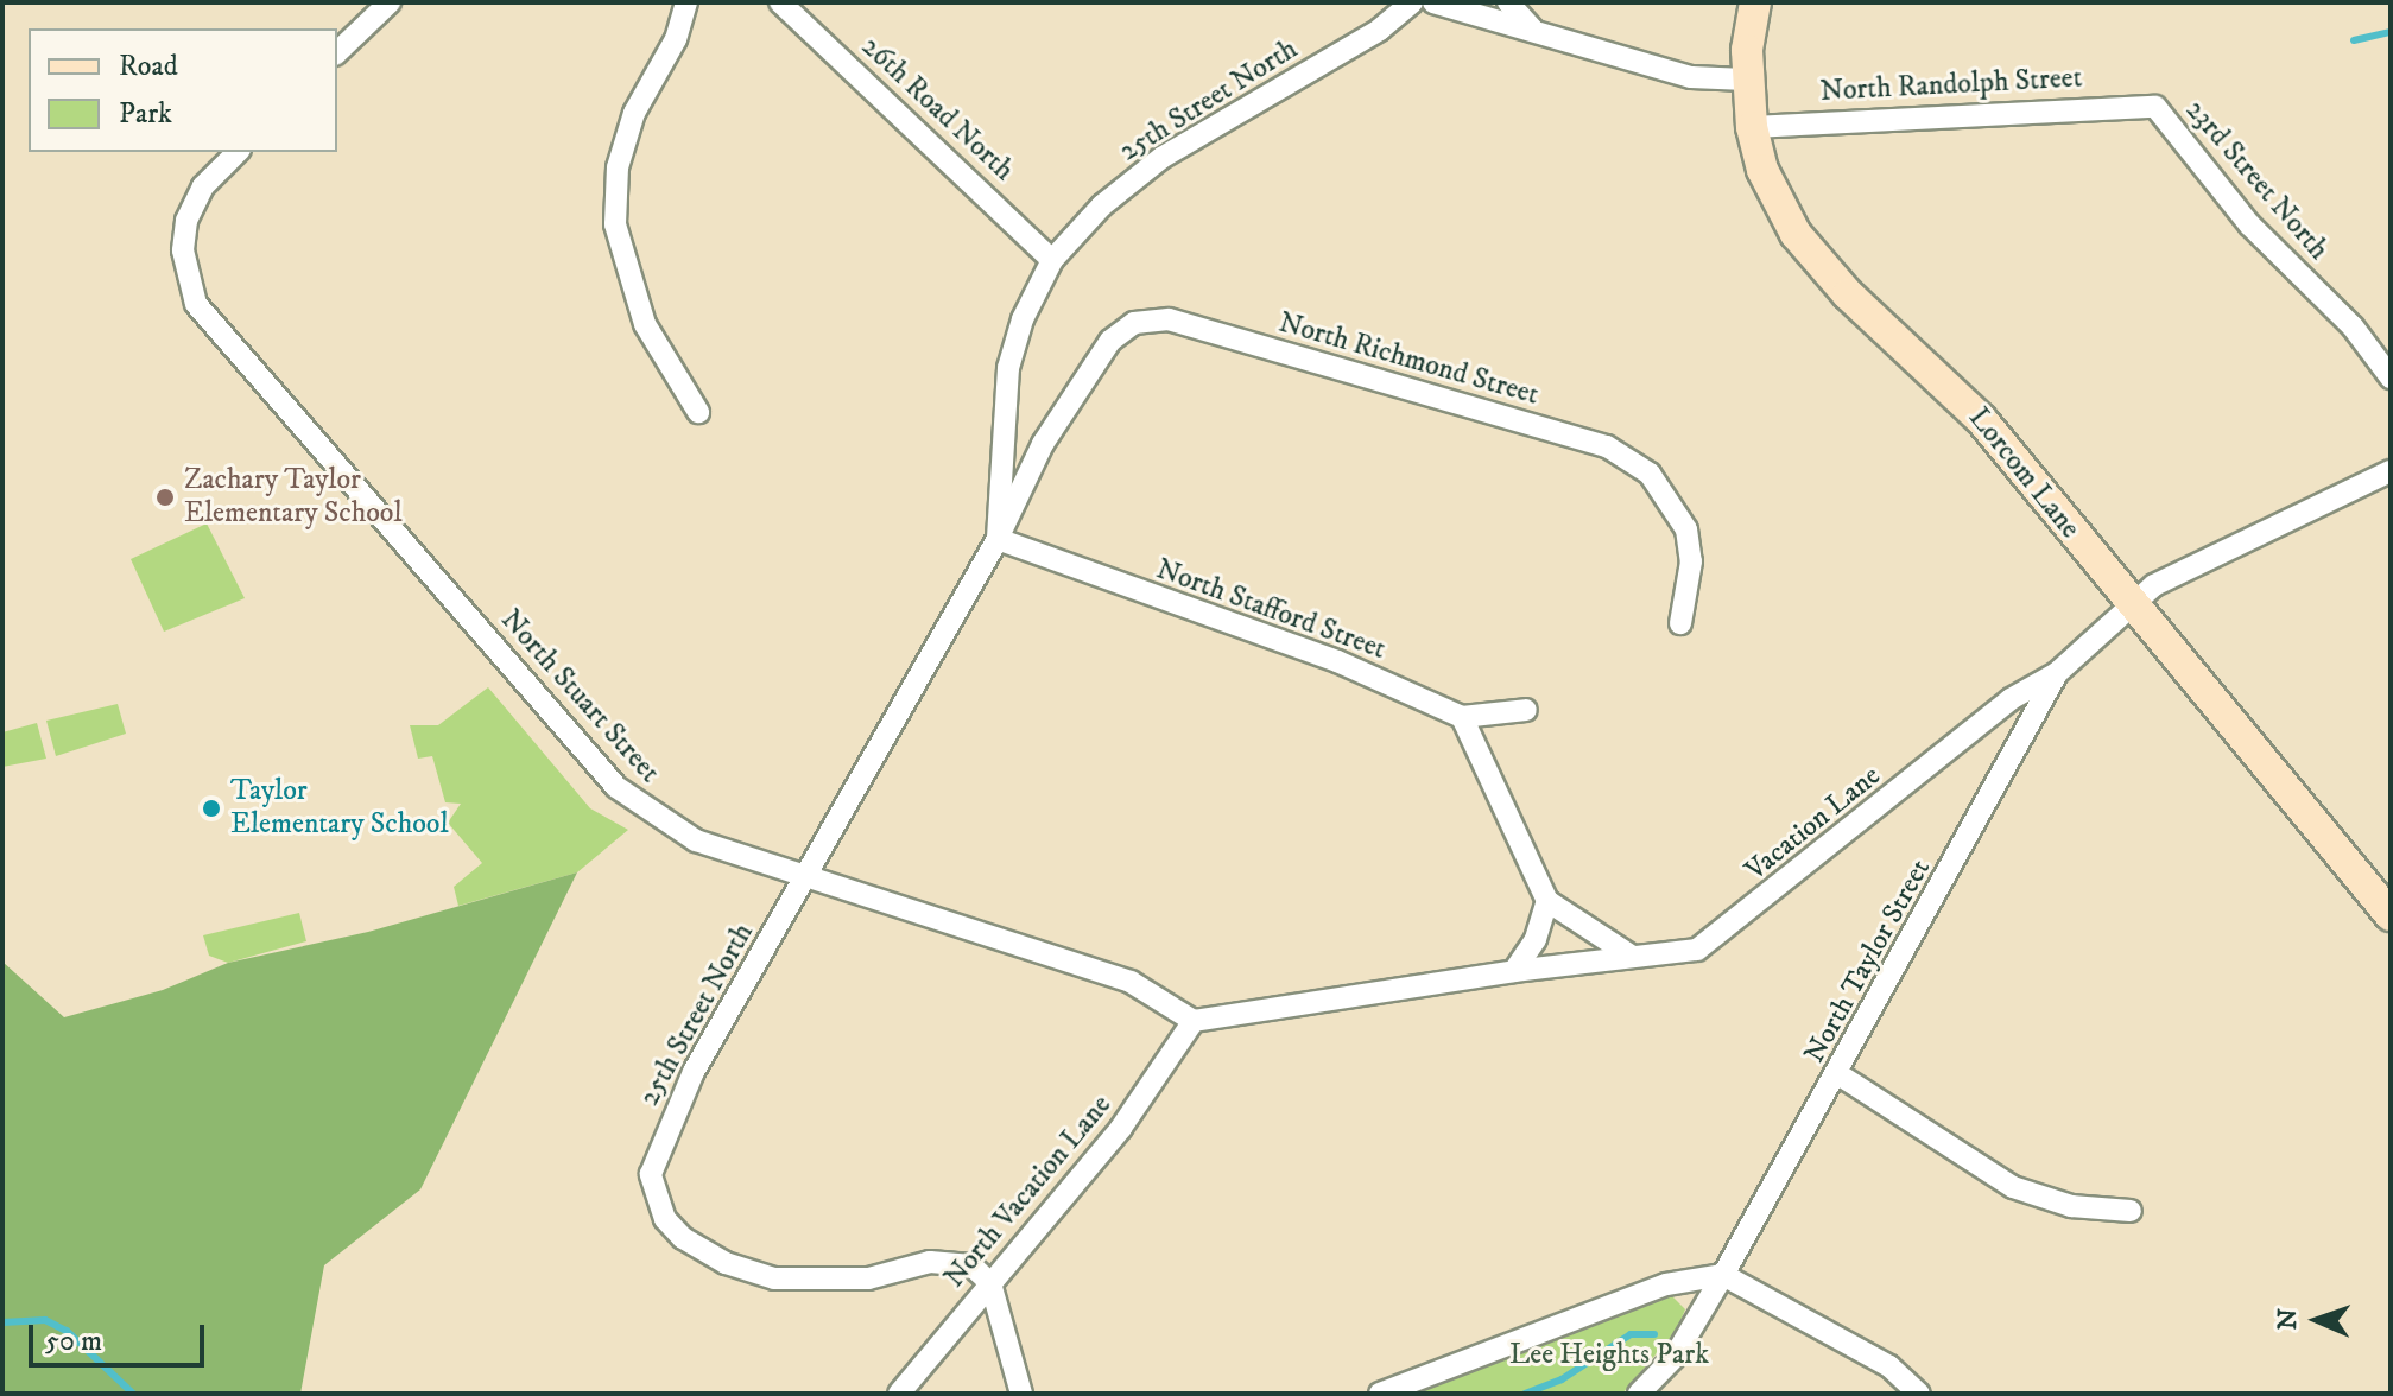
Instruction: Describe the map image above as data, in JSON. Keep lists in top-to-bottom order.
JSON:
{
  "streets": {
    "street": [
      "North Randolph Street",
      "25th Street North",
      "26th Road North",
      "23rd Street North",
      "North Richmond Street",
      "Lorcom Lane",
      "North Stafford Street",
      "North Stuart Street",
      "Vacation Lane",
      "North Taylor Street",
      "North Vacation Lane"
    ]
  },
  "crossings": [
    ["North Randolph Street", "23rd Street North"],
    ["North Randolph Street", "Lorcom Lane"],
    ["25th Street North", "26th Road North"],
    ["25th Street North", "North Richmond Street"],
    ["25th Street North", "North Stafford Street"],
    ["25th Street North", "North Stuart Street"],
    ["25th Street North", "North Vacation Lane"],
    ["Lorcom Lane", "Vacation Lane"],
    ["North Stuart Street", "Vacation Lane"],
    ["North Stuart Street", "North Vacation Lane"],
    ["Vacation Lane", "North Taylor Street"],
    ["Vacation Lane", "North Vacation Lane"]
  ],
  "parks": ["Lee Heights Park"],
  "places": ["Zachary Taylor Elementary School", "Taylor Elementary School"],
  "legend": ["Road", "Park"],
  "scale_bar": "50 m",
  "north": "left"
}
